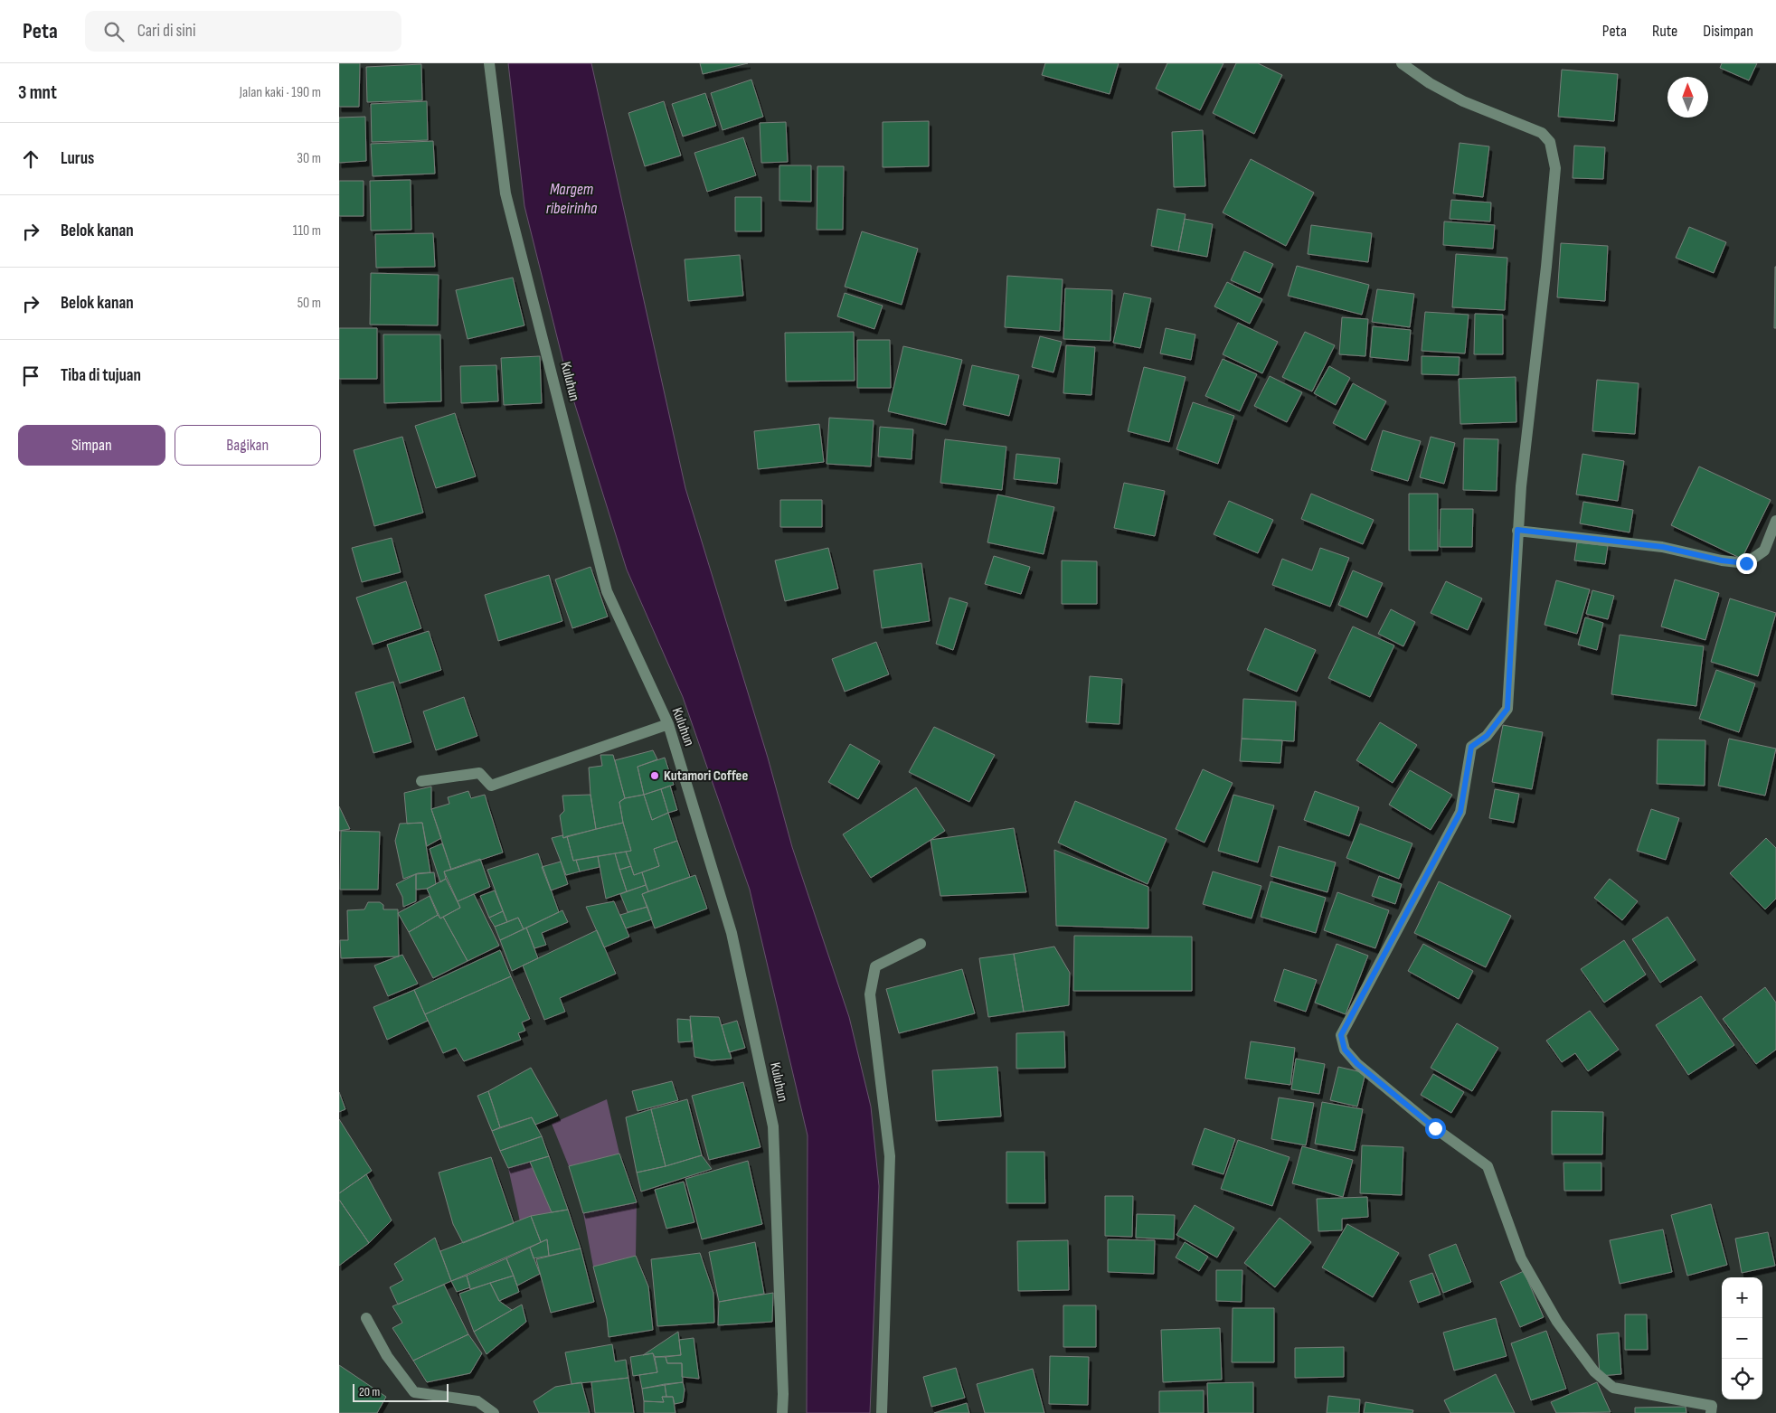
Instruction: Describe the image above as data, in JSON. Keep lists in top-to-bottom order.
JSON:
{
  "streets": {
    "street": ["Kuluhun"]
  },
  "water": ["Margem ribeirinha"],
  "places": ["Kutamori Coffee"],
  "scale_bar": "20 m",
  "north": "top",
  "page": {
    "header": "Peta",
    "search": "Cari di sini",
    "nav": ["Peta", "Rute", "Disimpan"],
    "heading": ["3 mnt", "Jalan kaki · 190 m"],
    "list": [
      ["Lurus", "30 m"],
      ["Belok kanan", "110 m"],
      ["Belok kanan", "50 m"],
      "Tiba di tujuan"
    ],
    "buttons": ["Simpan", "Bagikan"],
    "map_buttons": ["+", "−"],
    "scale": "20 m"
  }
}
